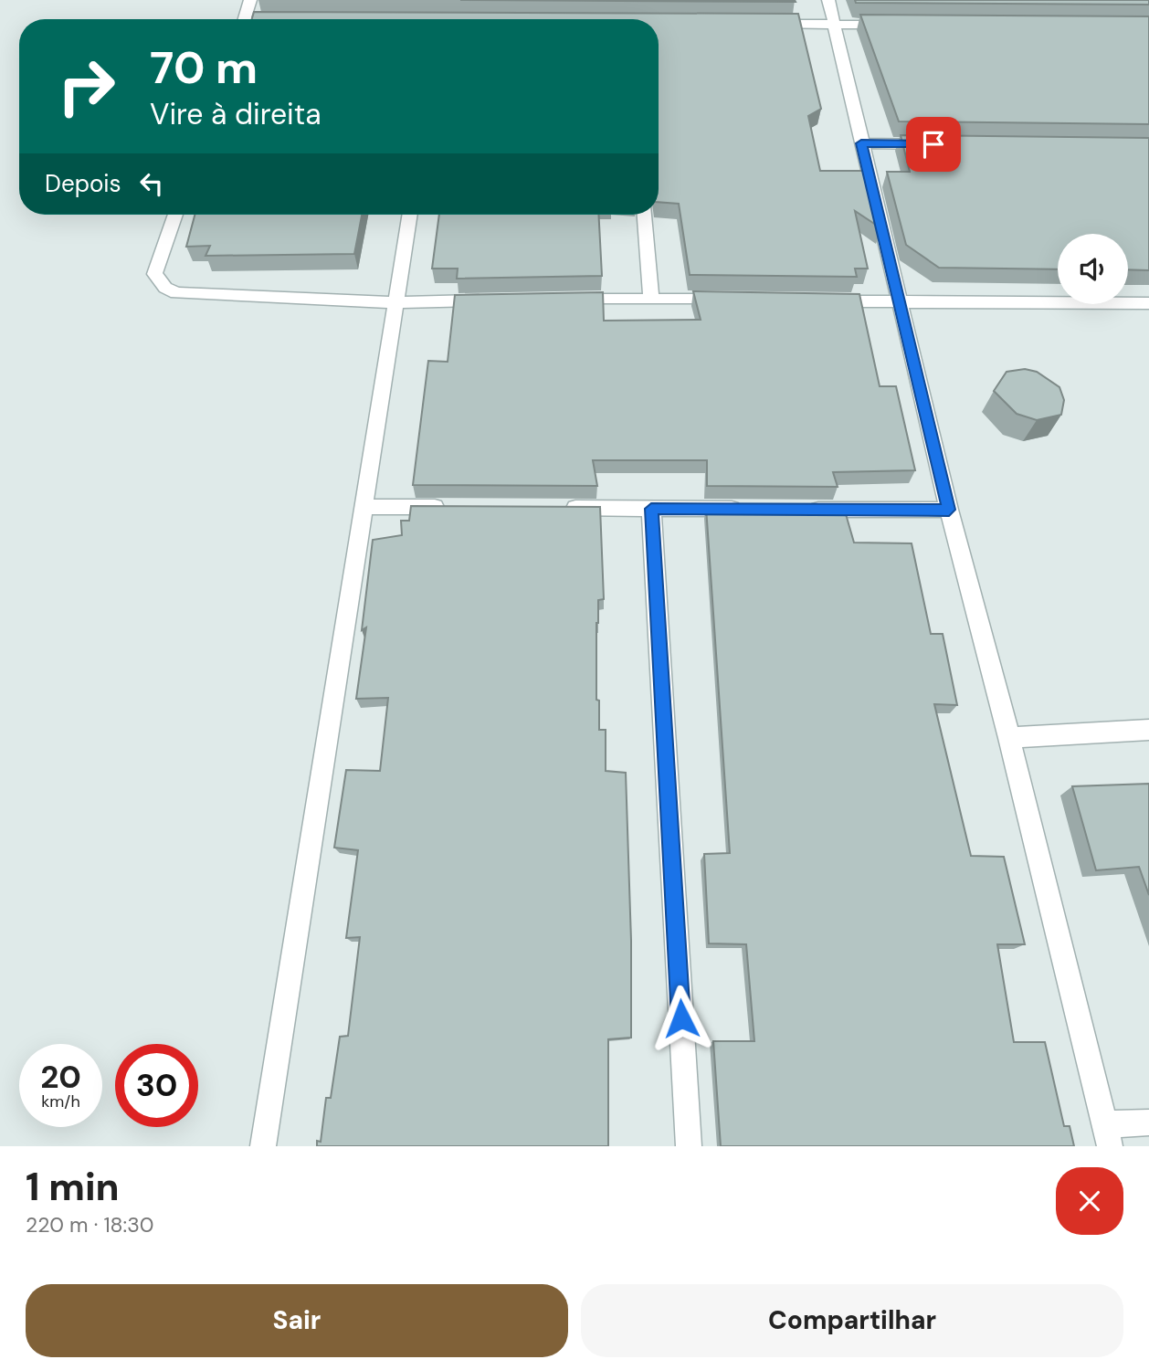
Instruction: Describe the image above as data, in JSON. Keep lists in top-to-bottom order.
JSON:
{
  "page": {
    "turn": ["70 m", "Vire à direita"],
    "then": "Depois",
    "speed": "20 km/h",
    "limit": "30",
    "heading": ["1 min", "220 m · 18:30"],
    "buttons": ["Sair", "Compartilhar"]
  }
}
